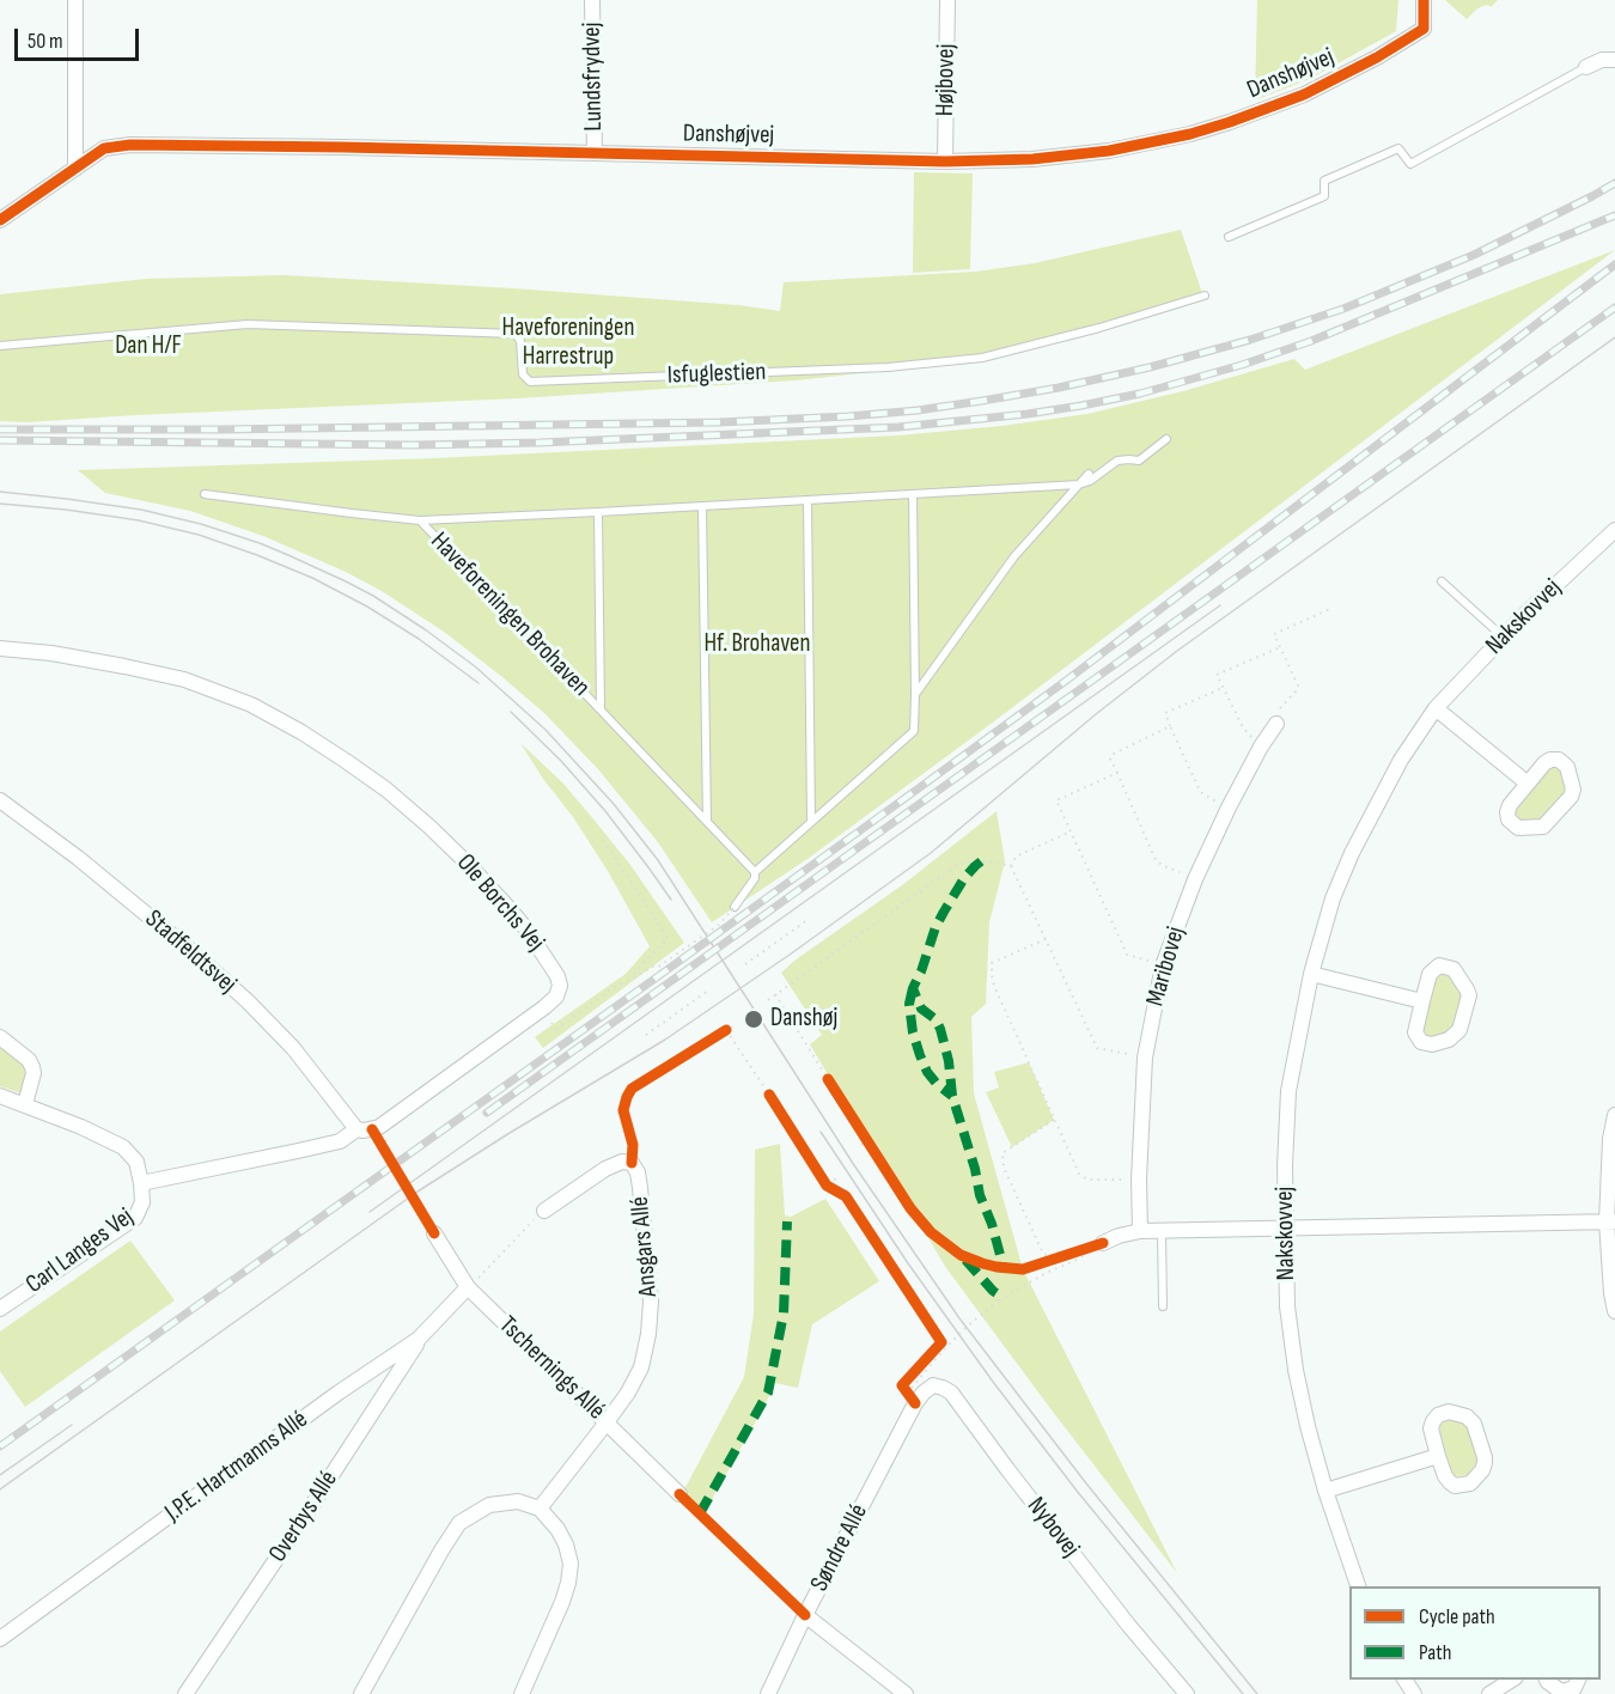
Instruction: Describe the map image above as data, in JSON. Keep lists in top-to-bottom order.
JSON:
{
  "streets": {
    "street": [
      "Danshøjvej",
      "Lundsfrydvej",
      "Højbovej",
      "Nakskovvej",
      "Ole Borchs Vej",
      "Stadfeldtsvej",
      "Maribovej",
      "Ansgars Allé",
      "Carl Langes Vej",
      "Tschernings Allé",
      "J.P.E. Hartmanns Allé",
      "Overbys Allé",
      "Nybovej",
      "Søndre Allé"
    ],
    "lane": ["Isfuglestien", "Haveforeningen Brohaven"]
  },
  "crossings": [
    ["Danshøjvej", "Lundsfrydvej"],
    ["Danshøjvej", "Højbovej"],
    ["Ole Borchs Vej", "Stadfeldtsvej"],
    ["Ole Borchs Vej", "Carl Langes Vej"],
    ["Ansgars Allé", "Tschernings Allé"],
    ["Tschernings Allé", "J.P.E. Hartmanns Allé"],
    ["J.P.E. Hartmanns Allé", "Overbys Allé"],
    ["Nybovej", "Søndre Allé"]
  ],
  "parks": ["Haveforeningen Harrestrup", "Dan H/F", "Hf. Brohaven"],
  "places": ["Danshøj"],
  "legend": ["Cycle path", "Path"],
  "scale_bar": "50 m"
}
